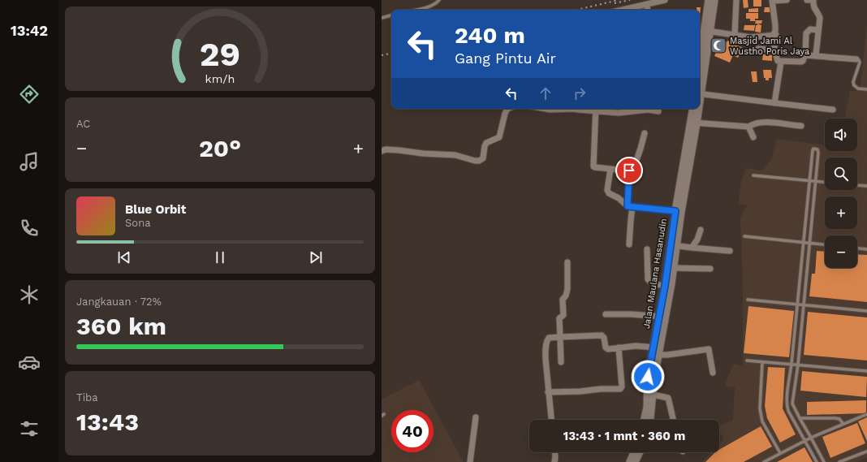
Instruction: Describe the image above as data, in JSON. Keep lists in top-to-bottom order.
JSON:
{
  "streets": {
    "street": ["Jalan Maulana Hasanudin"]
  },
  "places": {
    "mosque": ["Masjid Jami Al Wustho Poris Jaya"]
  },
  "page": {
    "tabs": "13:42",
    "turn": ["240 m", "Gang Pintu Air"],
    "tile": [
      "AC",
      ["Jangkauan · 72%", "360 km"],
      ["Tiba", "13:43"]
    ],
    "map_buttons": ["+", "−"],
    "heat": ["−", "20°", "+"],
    "song": ["Blue Orbit", "Sona"],
    "limit": "40",
    "trip": "13:43 · 1 mnt · 360 m",
    "gauge": ["29", "km/h"]
  }
}
